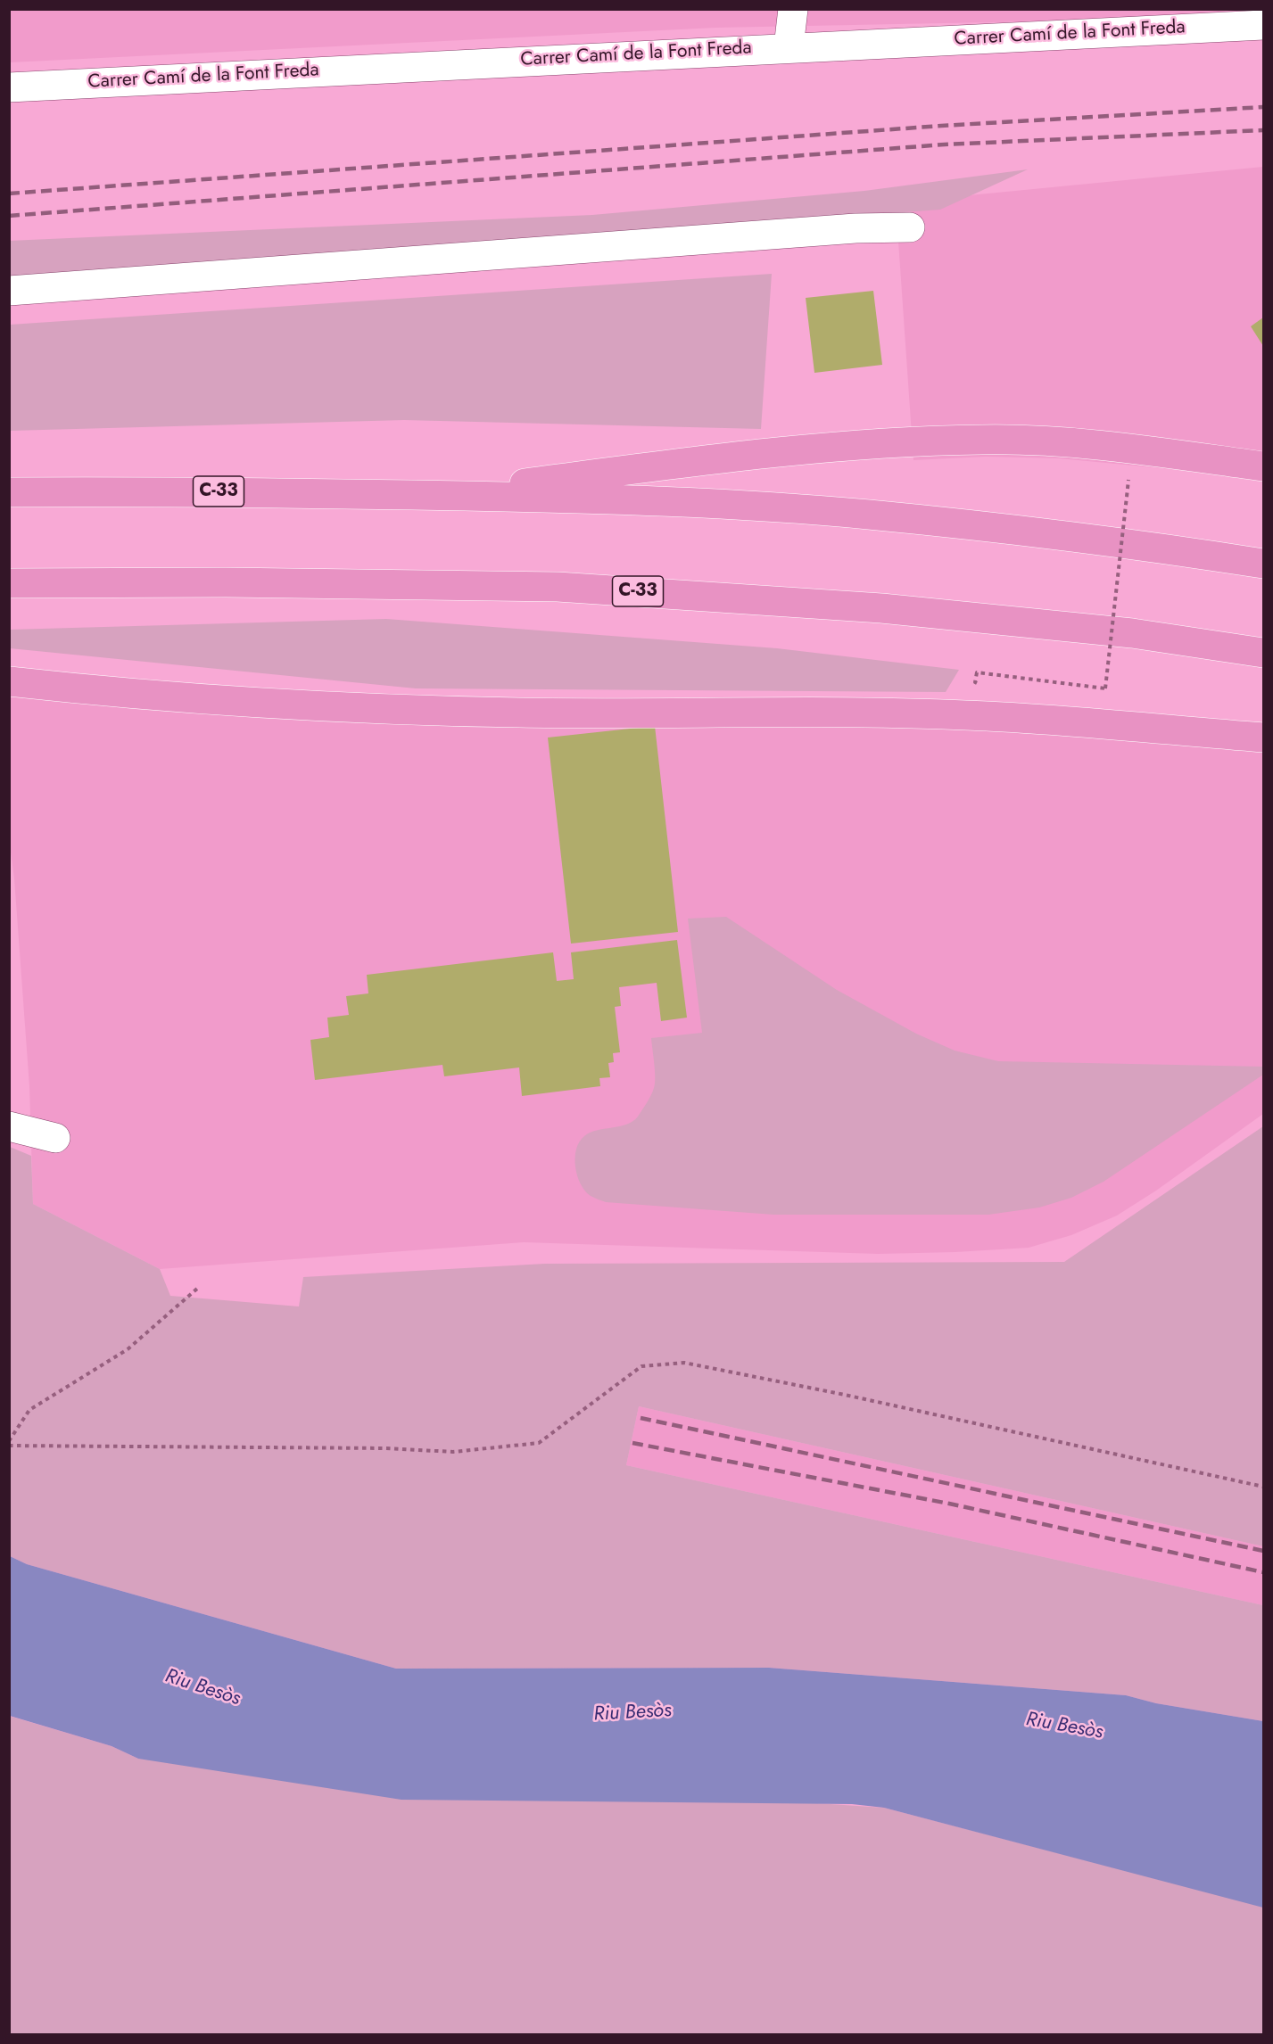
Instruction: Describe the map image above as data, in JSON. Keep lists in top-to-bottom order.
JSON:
{
  "streets": {
    "highway": ["C-33"],
    "street": ["Carrer Camí de la Font Freda"]
  },
  "water": ["Riu Besòs"]
}
